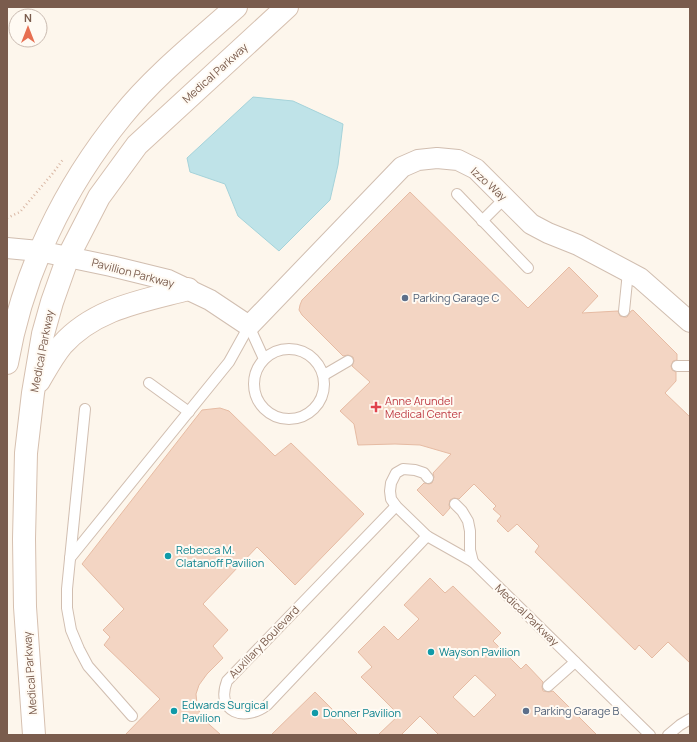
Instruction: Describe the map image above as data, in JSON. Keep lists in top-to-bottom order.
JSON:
{
  "streets": {
    "main road": ["Medical Parkway"],
    "street": ["Izzo Way", "Pavillion Parkway"],
    "lane": ["Auxillary Boulevard"]
  },
  "crossings": [
    ["Medical Parkway", "Pavillion Parkway"],
    ["Medical Parkway", "Auxillary Boulevard"],
    ["Izzo Way", "Pavillion Parkway"]
  ],
  "places": {
    "other": [
      "Parking Garage C",
      "Rebecca M. Clatanoff Pavilion",
      "Wayson Pavilion",
      "Edwards Surgical Pavilion",
      "Parking Garage B",
      "Donner Pavilion"
    ],
    "health": ["Anne Arundel Medical Center"]
  },
  "north": "top"
}
